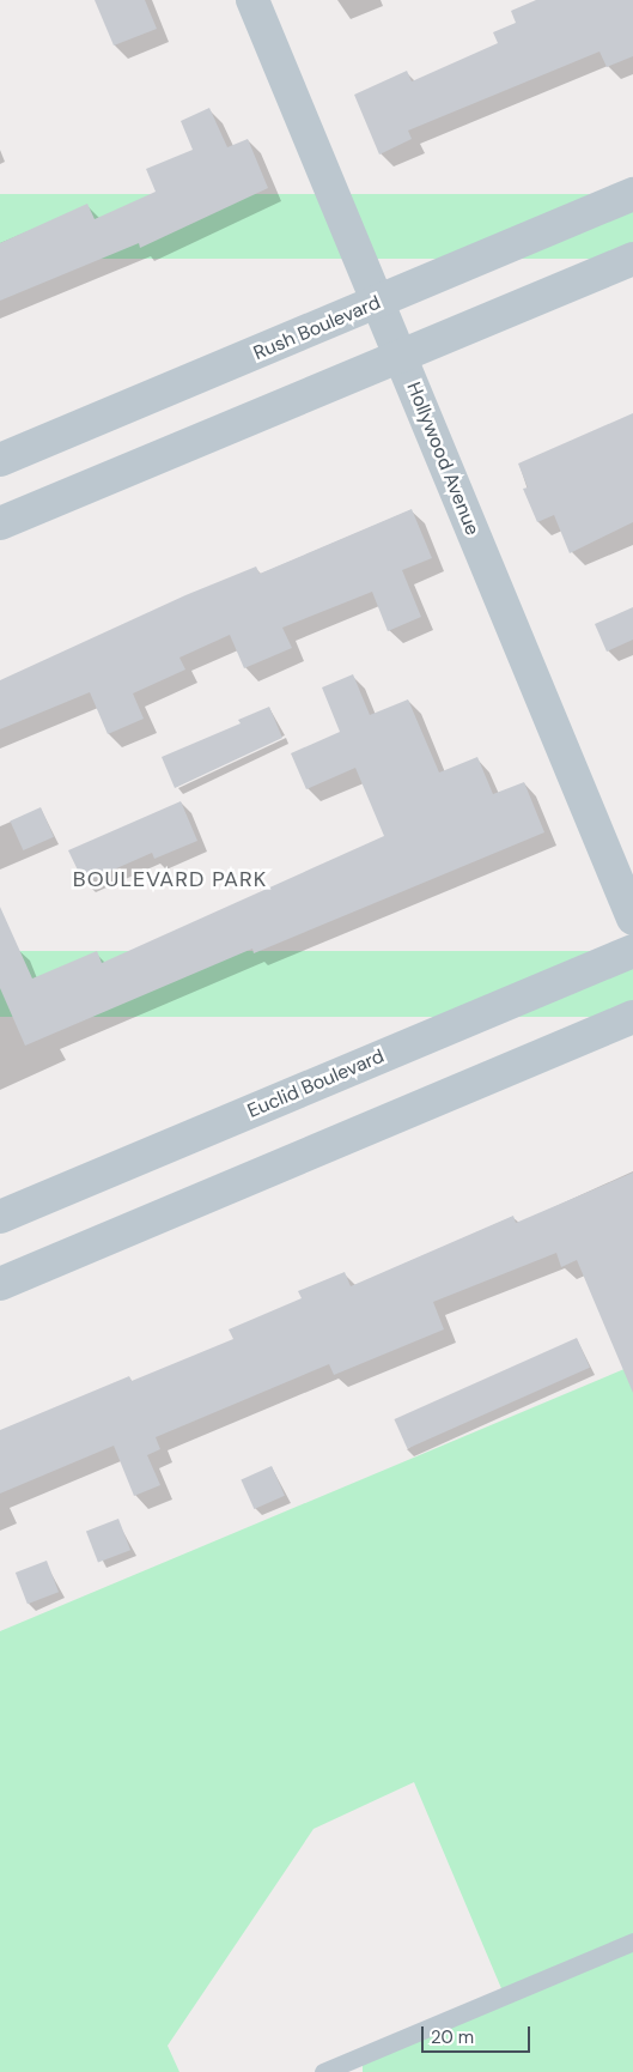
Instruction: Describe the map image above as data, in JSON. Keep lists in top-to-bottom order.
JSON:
{
  "streets": {
    "street": ["Rush Boulevard", "Hollywood Avenue", "Euclid Boulevard"]
  },
  "crossings": [
    ["Rush Boulevard", "Hollywood Avenue"]
  ],
  "districts": ["BOULEVARD PARK"],
  "scale_bar": "20 m"
}
